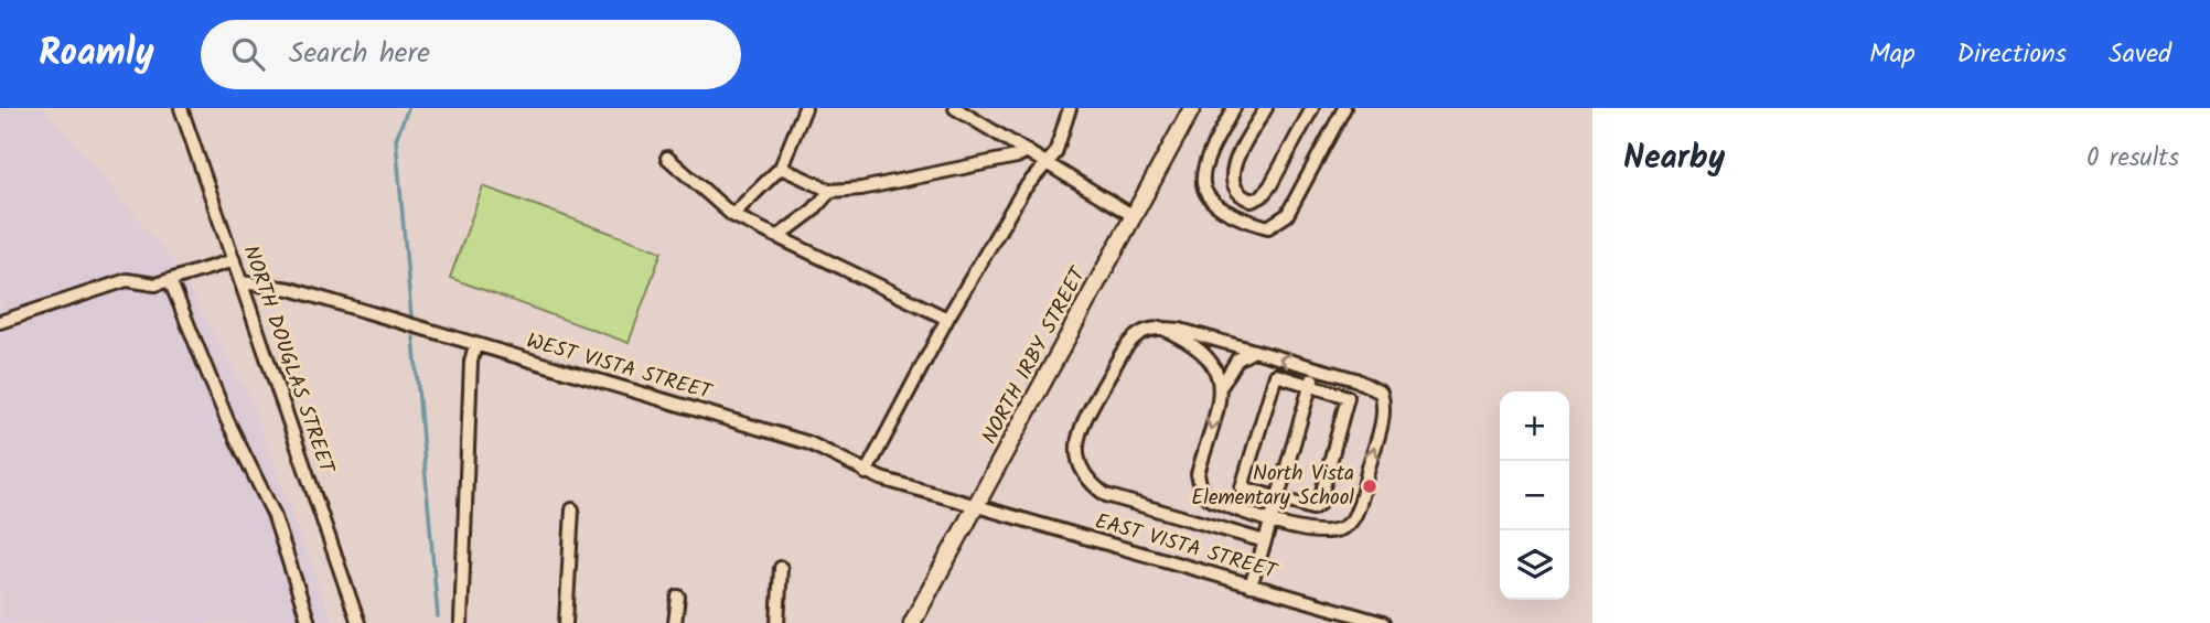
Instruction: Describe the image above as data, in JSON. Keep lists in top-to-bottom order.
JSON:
{
  "streets": {
    "main road": ["NORTH IRBY STREET"],
    "street": ["NORTH DOUGLAS STREET", "WEST VISTA STREET", "EAST VISTA STREET"]
  },
  "crossings": [
    ["NORTH IRBY STREET", "WEST VISTA STREET"],
    ["NORTH IRBY STREET", "EAST VISTA STREET"],
    ["NORTH DOUGLAS STREET", "WEST VISTA STREET"],
    ["WEST VISTA STREET", "EAST VISTA STREET"]
  ],
  "places": ["North Vista Elementary School"],
  "page": {
    "header": "Roamly",
    "search": "Search here",
    "nav": ["Map", "Directions", "Saved"],
    "heading": ["Nearby", "0 results"],
    "map_buttons": ["+", "−"]
  }
}
